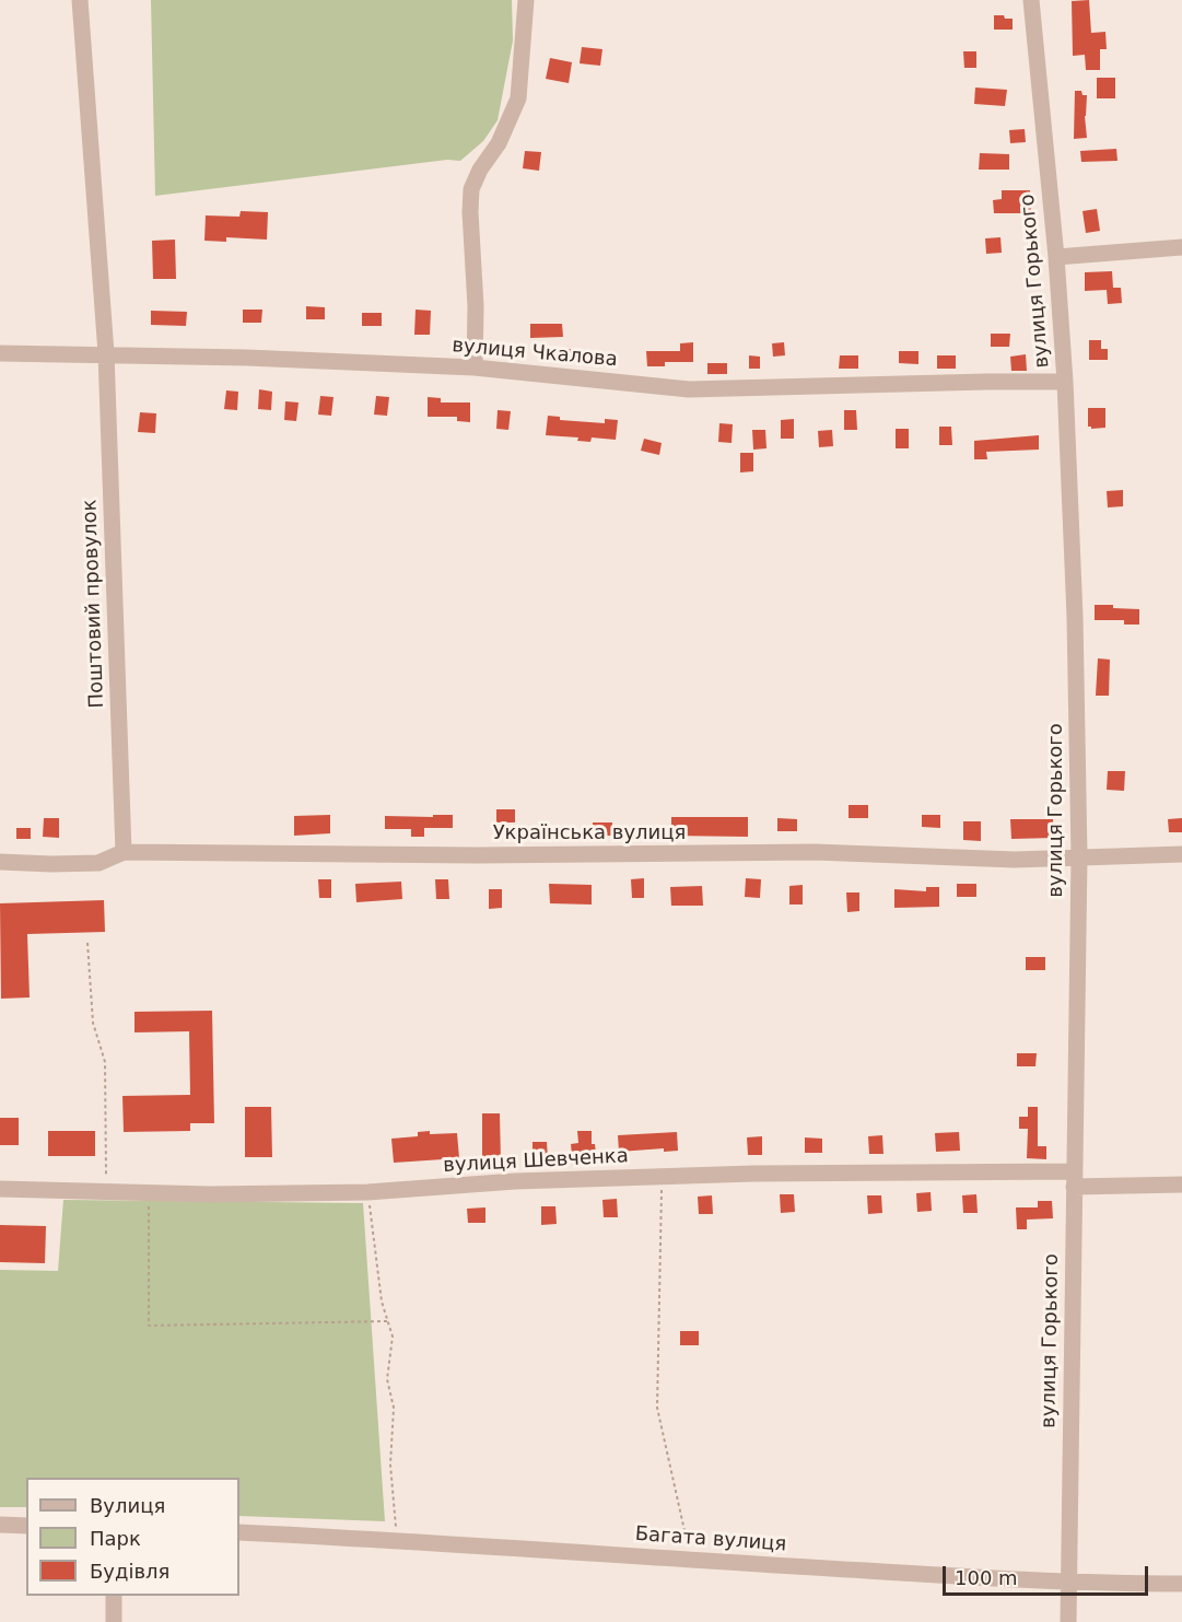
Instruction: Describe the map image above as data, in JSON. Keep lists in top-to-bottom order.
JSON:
{
  "streets": {
    "street": [
      "вулиця Горького",
      "вулиця Чкалова",
      "Поштовий провулок",
      "Українська вулиця",
      "вулиця Шевченка",
      "Багата вулиця"
    ]
  },
  "crossings": [
    ["вулиця Горького", "вулиця Чкалова"],
    ["вулиця Горького", "Українська вулиця"],
    ["вулиця Горького", "вулиця Шевченка"],
    ["вулиця Горького", "Багата вулиця"],
    ["вулиця Чкалова", "Поштовий провулок"],
    ["Поштовий провулок", "Українська вулиця"]
  ],
  "legend": ["Вулиця", "Парк", "Будівля"],
  "scale_bar": "100 m"
}
